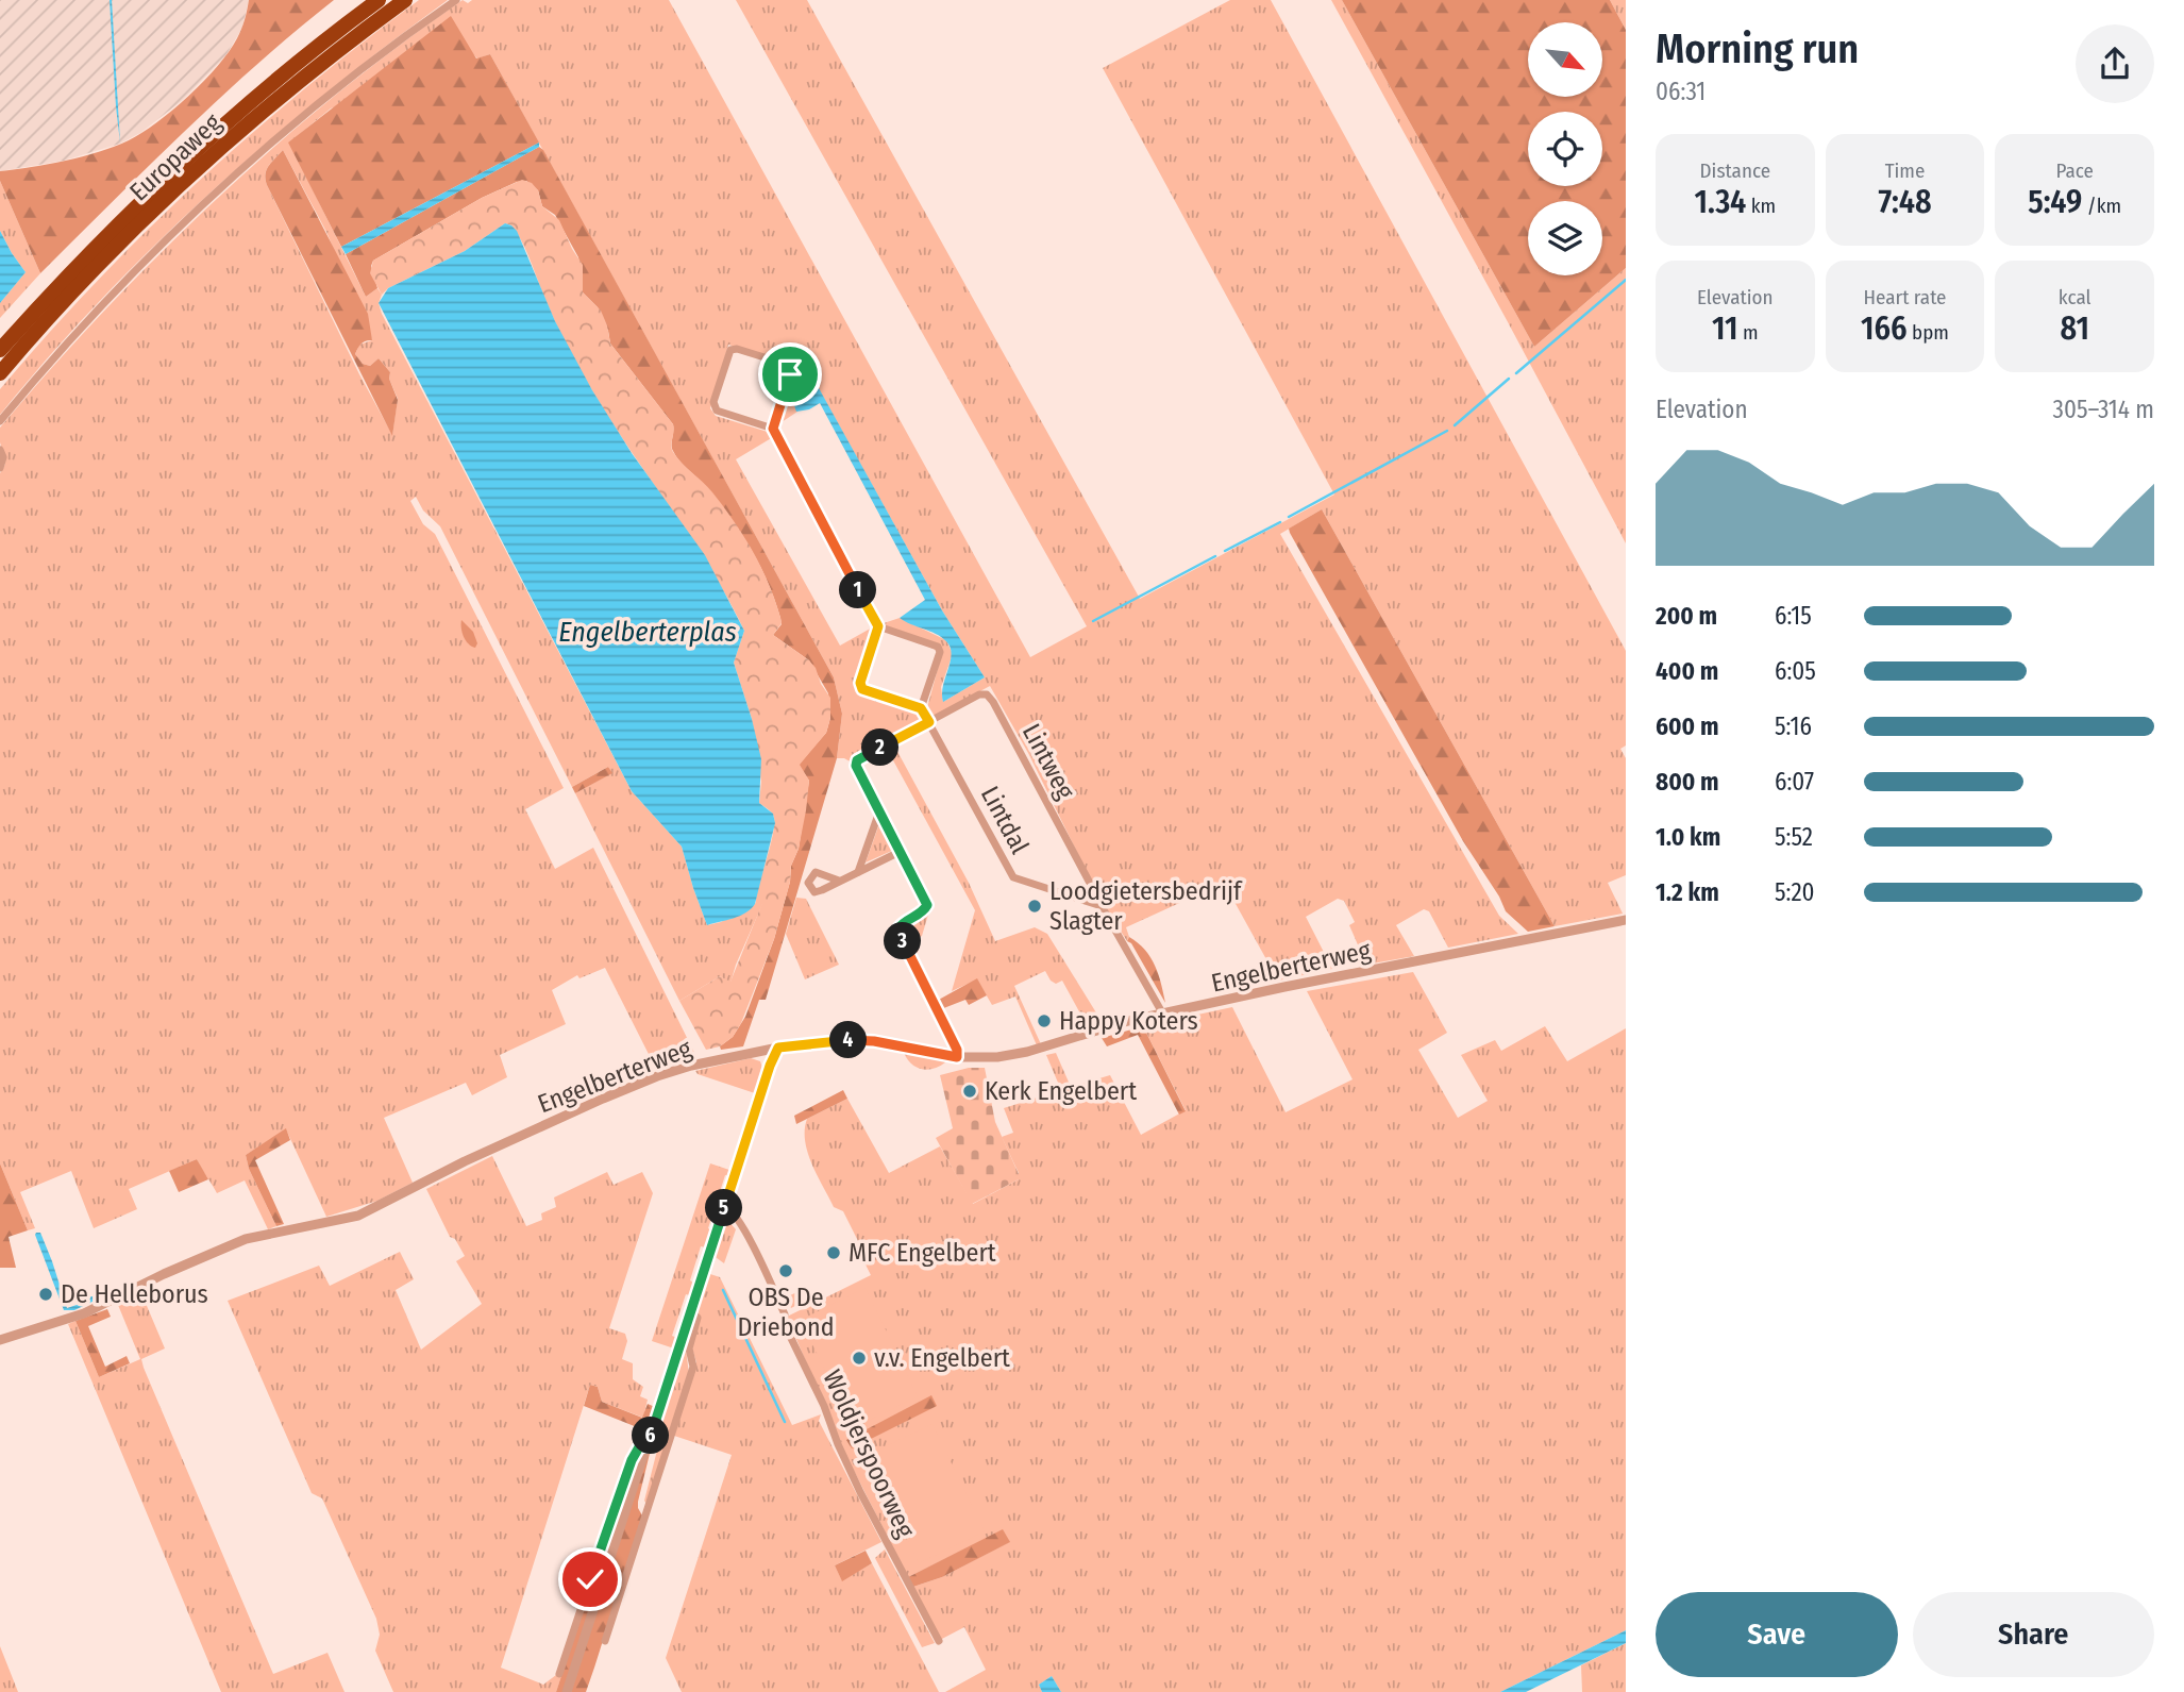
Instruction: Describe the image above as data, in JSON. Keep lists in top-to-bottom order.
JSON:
{
  "streets": {
    "highway": ["Europaweg"],
    "street": [
      "Lintweg",
      "Lintdal",
      "Engelberterweg",
      "Woldjerspoorweg"
    ]
  },
  "crossings": [
    ["Lintweg", "Lintdal"]
  ],
  "water": ["Engelberterplas"],
  "places": [
    "Loodgietersbedrijf Slagter",
    "Happy Koters",
    "Kerk Engelbert",
    "MFC Engelbert",
    "OBS De Driebond",
    "De Helleborus",
    "v.v. Engelbert"
  ],
  "north": "bottom right",
  "page": {
    "heading": ["Morning run", "06:31"],
    "stats": [
      ["Distance", "1.34 km"],
      ["Time", "7:48"],
      ["Pace", "5:49 /km"],
      ["Elevation", "11 m"],
      ["Heart rate", "166 bpm"],
      ["kcal", "81"]
    ],
    "chart": ["Elevation", "305–314 m"],
    "pins": [
      "1",
      "2",
      "3",
      "4",
      "5",
      "6"
    ],
    "list": [
      {
        "name": "200 m",
        "note": "6:15"
      },
      {
        "name": "400 m",
        "note": "6:05"
      },
      {
        "name": "600 m",
        "note": "5:16"
      },
      {
        "name": "800 m",
        "note": "6:07"
      },
      {
        "name": "1.0 km",
        "note": "5:52"
      },
      {
        "name": "1.2 km",
        "note": "5:20"
      }
    ],
    "buttons": ["Save", "Share"]
  }
}
